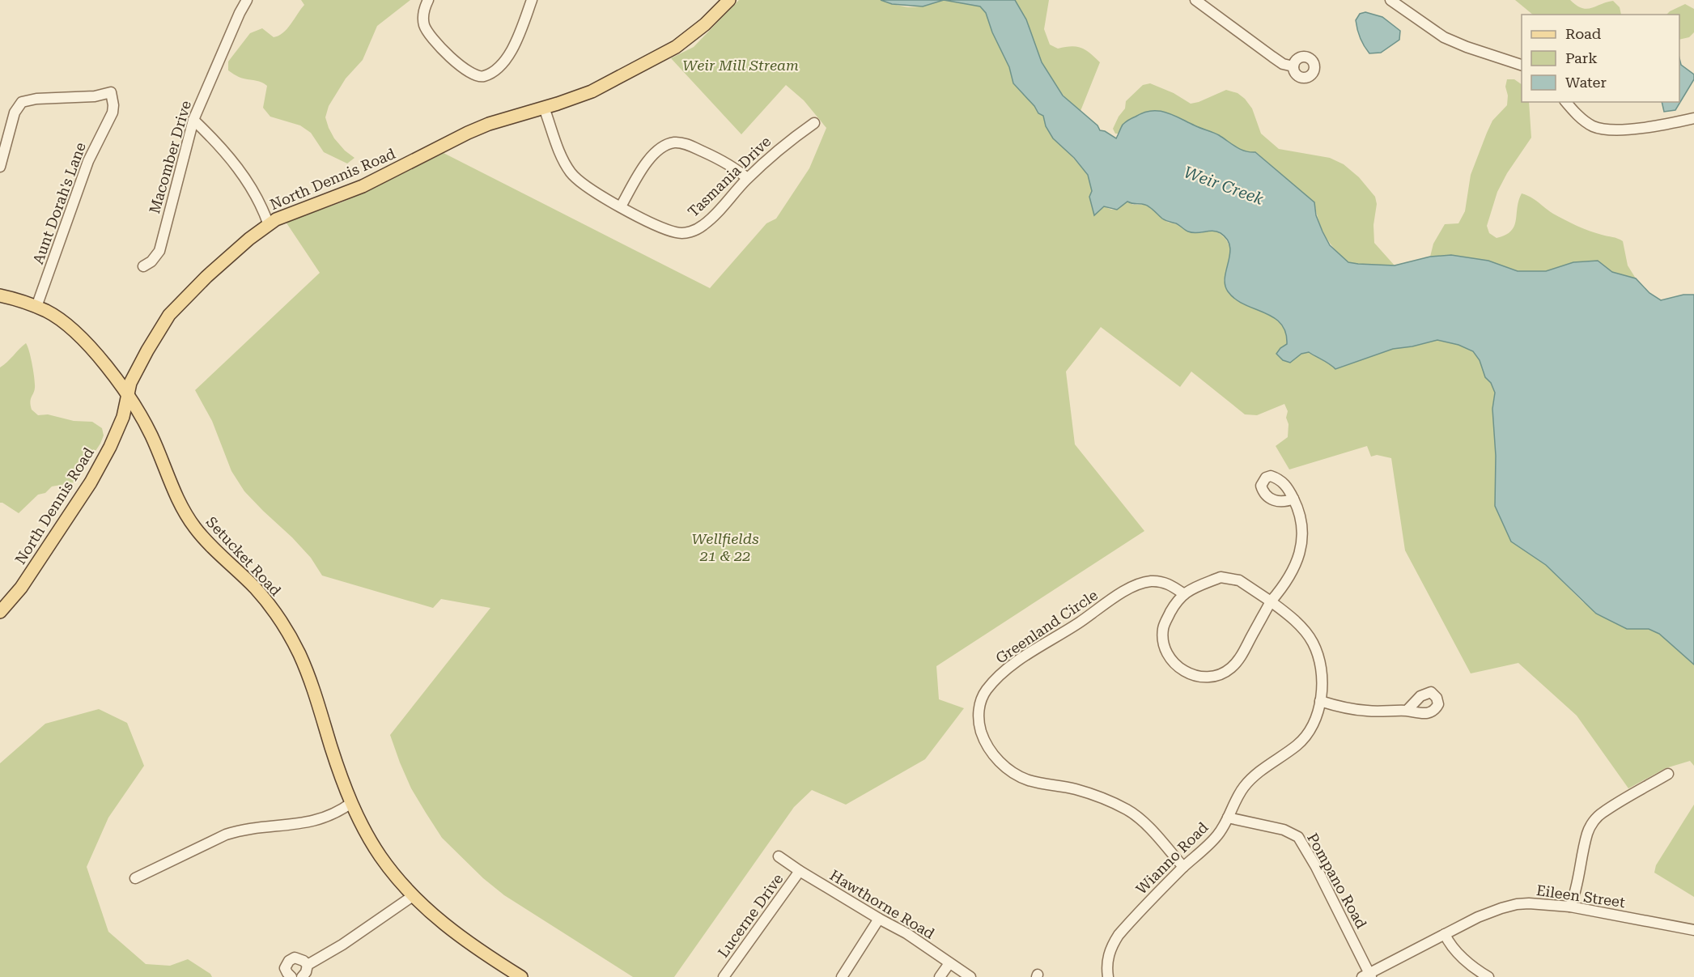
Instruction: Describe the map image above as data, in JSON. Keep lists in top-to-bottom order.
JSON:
{
  "streets": {
    "main road": ["North Dennis Road", "Setucket Road"],
    "street": [
      "Macomber Drive",
      "Tasmania Drive",
      "Aunt Dorah's Lane",
      "Greenland Circle",
      "Wianno Road",
      "Pompano Road",
      "Eileen Street",
      "Hawthorne Road",
      "Lucerne Drive"
    ]
  },
  "crossings": [
    ["Tasmania Drive", "North Dennis Road"],
    ["North Dennis Road", "Setucket Road"],
    ["Aunt Dorah's Lane", "Setucket Road"],
    ["Greenland Circle", "Wianno Road"],
    ["Wianno Road", "Pompano Road"],
    ["Pompano Road", "Eileen Street"],
    ["Hawthorne Road", "Lucerne Drive"]
  ],
  "water": ["Weir Creek"],
  "parks": ["Weir Mill Stream", "Wellfields 21 & 22"],
  "legend": ["Road", "Park", "Water"]
}
